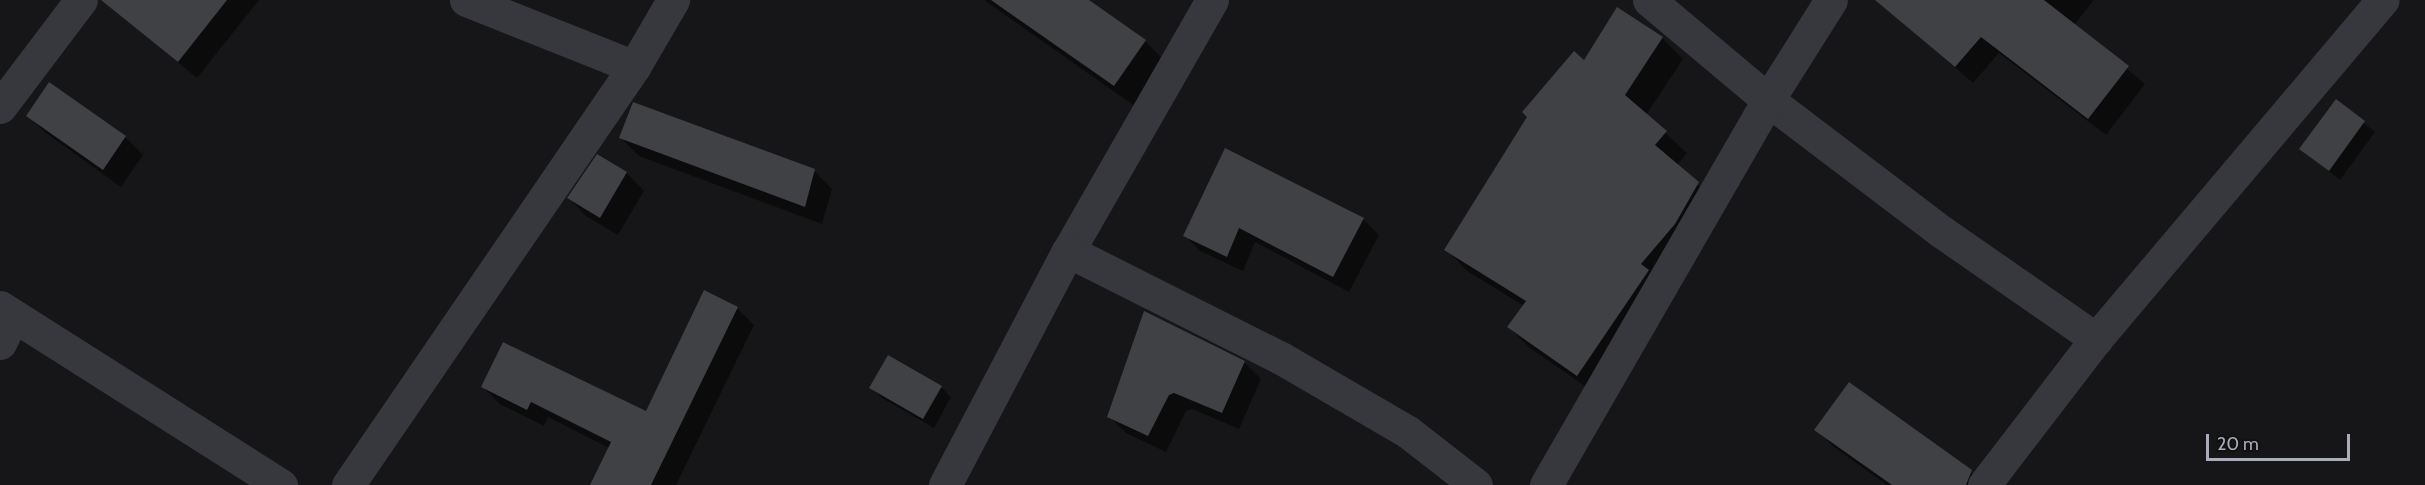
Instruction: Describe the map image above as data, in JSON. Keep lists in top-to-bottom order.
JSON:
{
  "scale_bar": "20 m"
}
